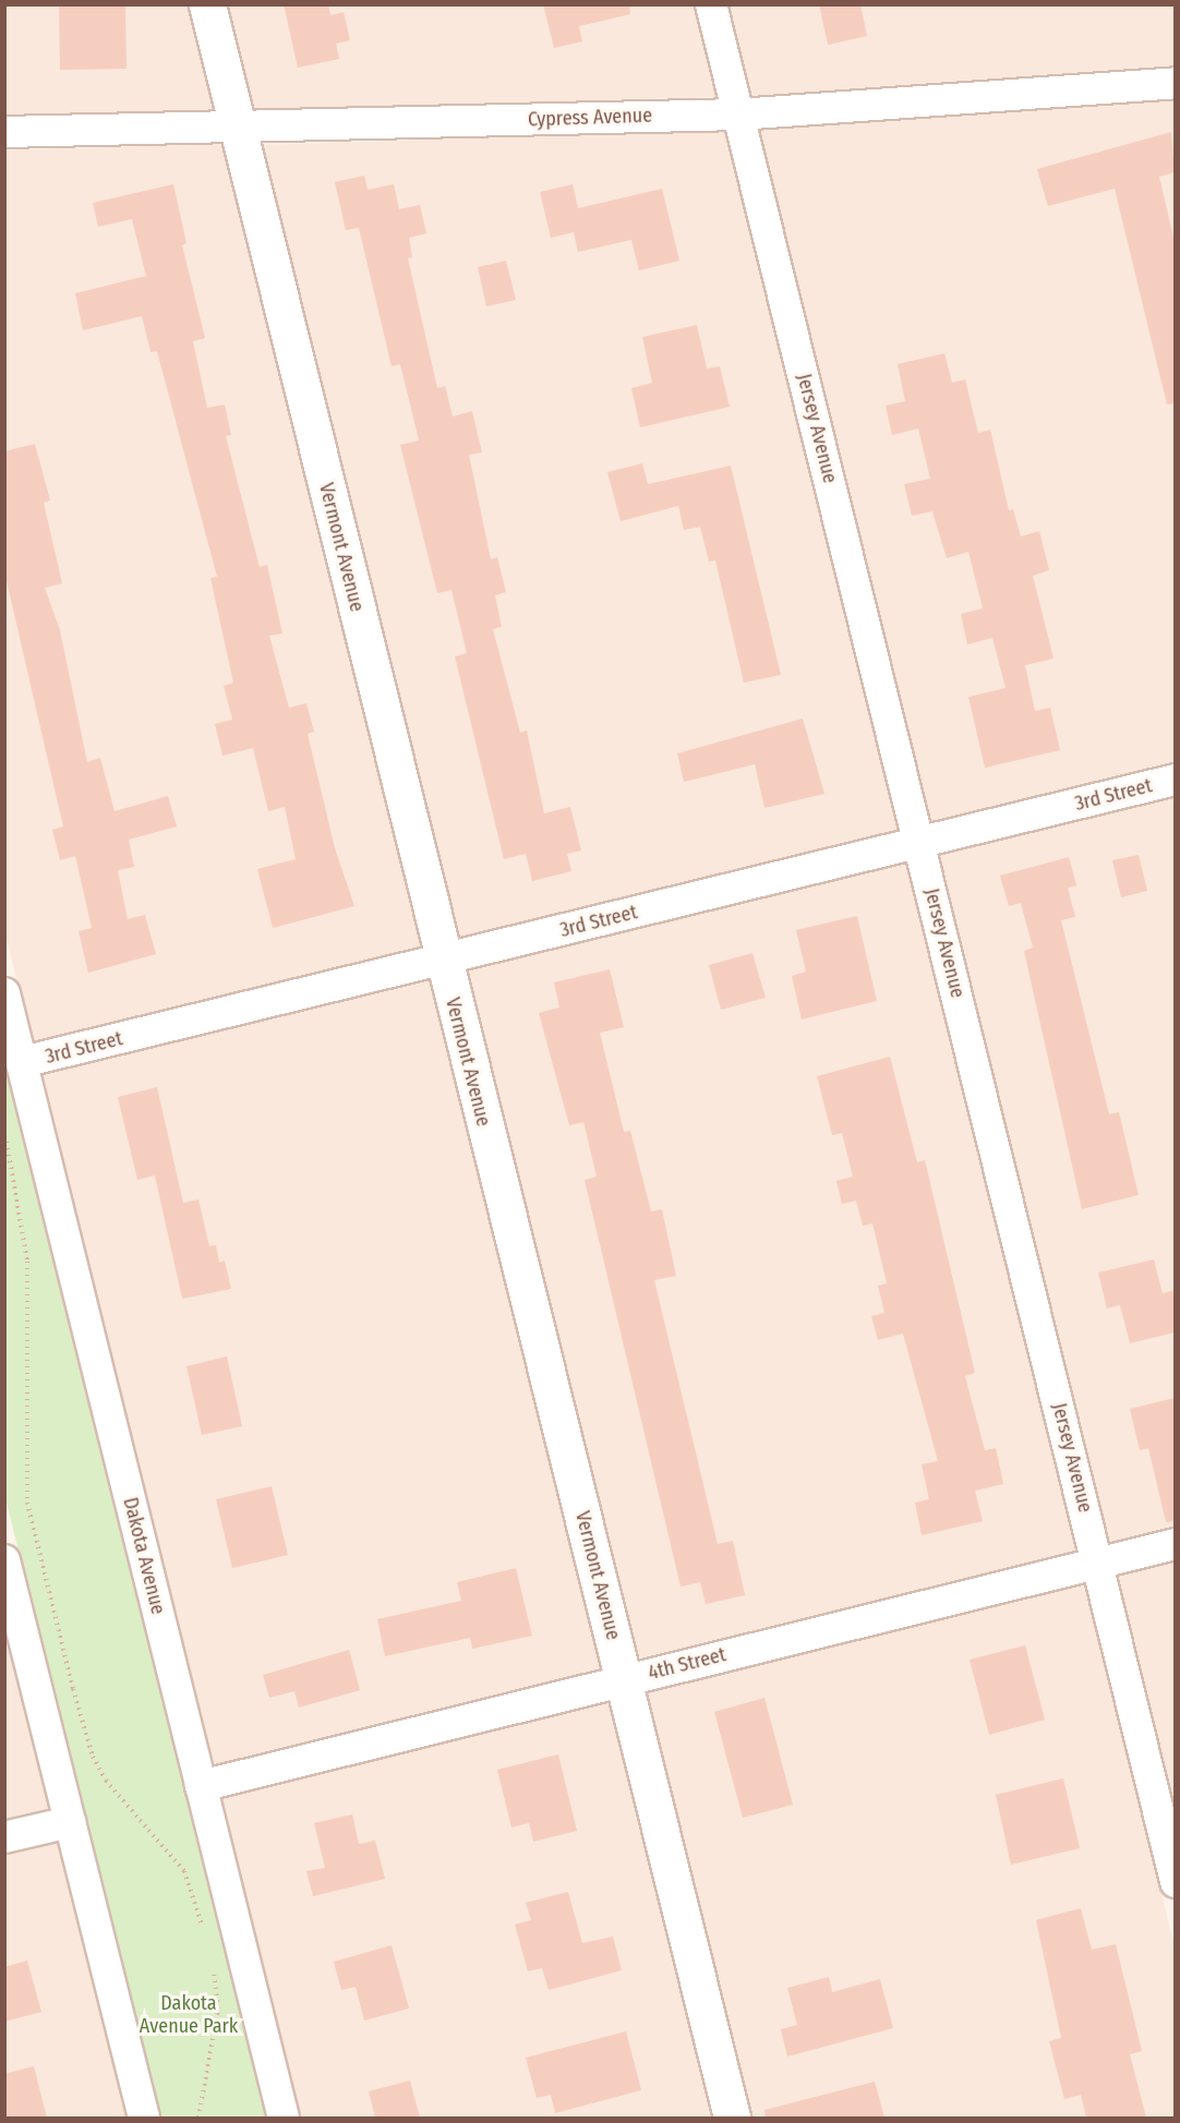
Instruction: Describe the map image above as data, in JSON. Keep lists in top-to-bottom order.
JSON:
{
  "streets": {
    "street": [
      "Cypress Avenue",
      "Jersey Avenue",
      "Vermont Avenue",
      "3rd Street",
      "Dakota Avenue",
      "4th Street"
    ]
  },
  "crossings": [
    ["Cypress Avenue", "Jersey Avenue"],
    ["Cypress Avenue", "Vermont Avenue"],
    ["Jersey Avenue", "3rd Street"],
    ["Jersey Avenue", "4th Street"],
    ["Vermont Avenue", "3rd Street"],
    ["Vermont Avenue", "4th Street"],
    ["3rd Street", "Dakota Avenue"],
    ["Dakota Avenue", "4th Street"]
  ],
  "parks": ["Dakota Avenue Park"]
}
